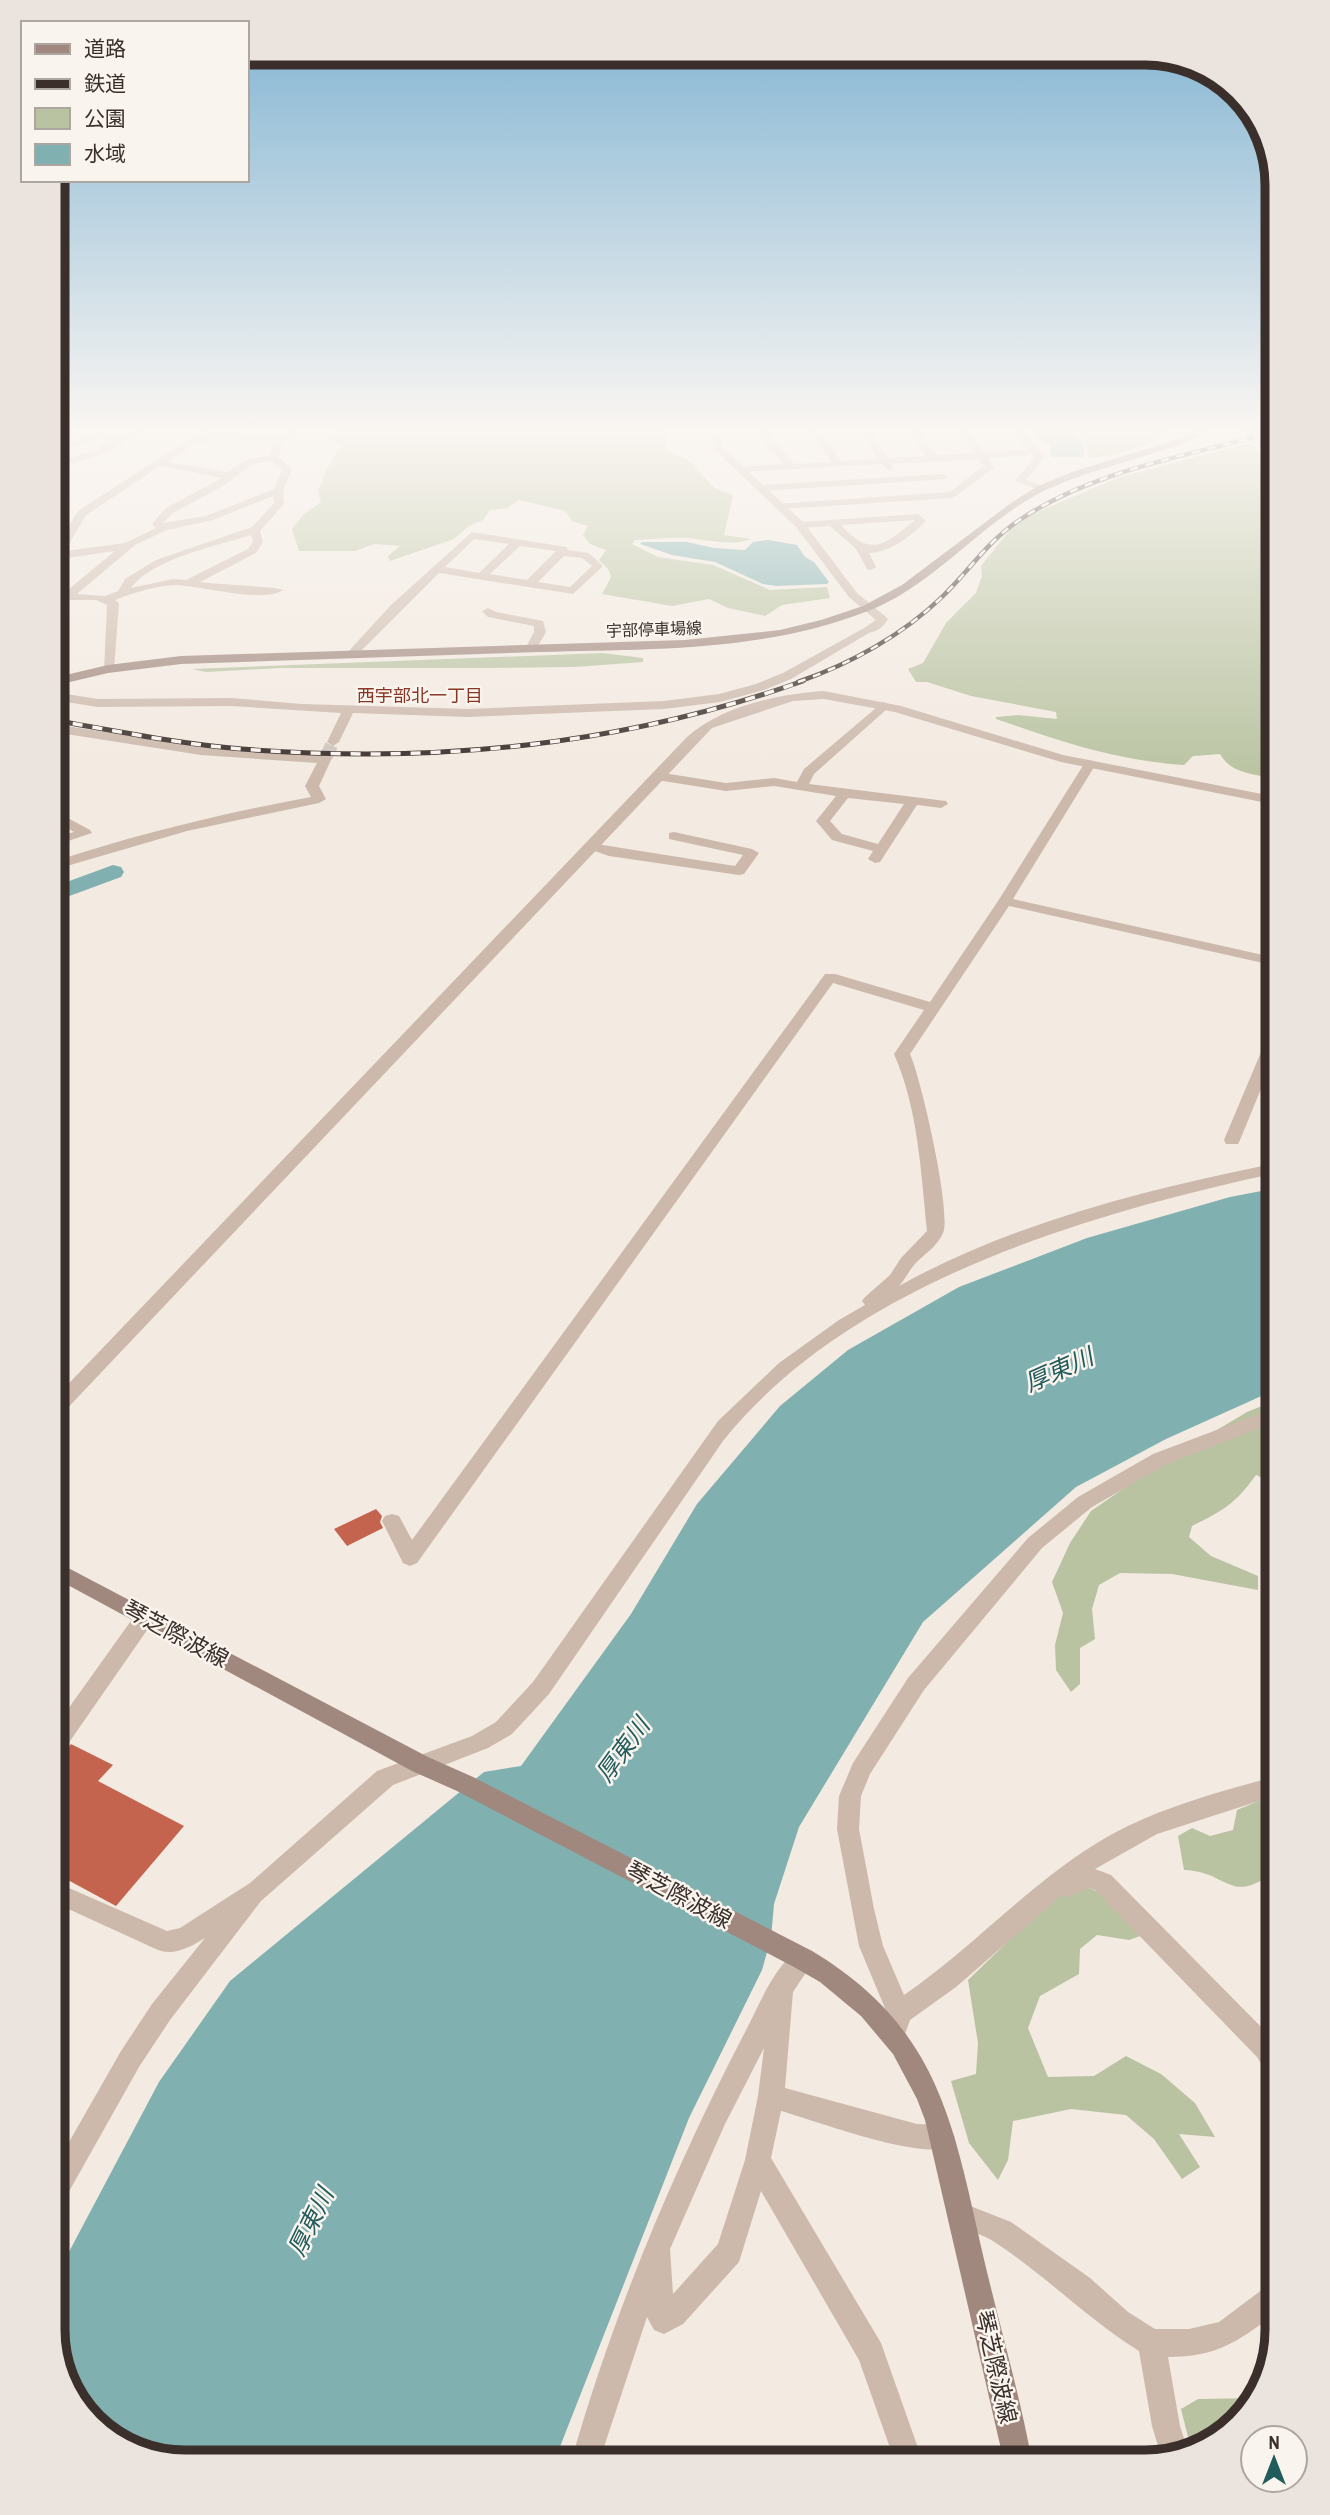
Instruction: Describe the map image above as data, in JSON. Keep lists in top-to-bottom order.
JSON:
{
  "streets": {
    "main road": ["宇部停車場線", "琴芝際波線"]
  },
  "districts": ["西宇部北一丁目"],
  "water": ["厚東川"],
  "legend": [
    "道路",
    "鉄道",
    "公園",
    "水域"
  ],
  "north": "top"
}
